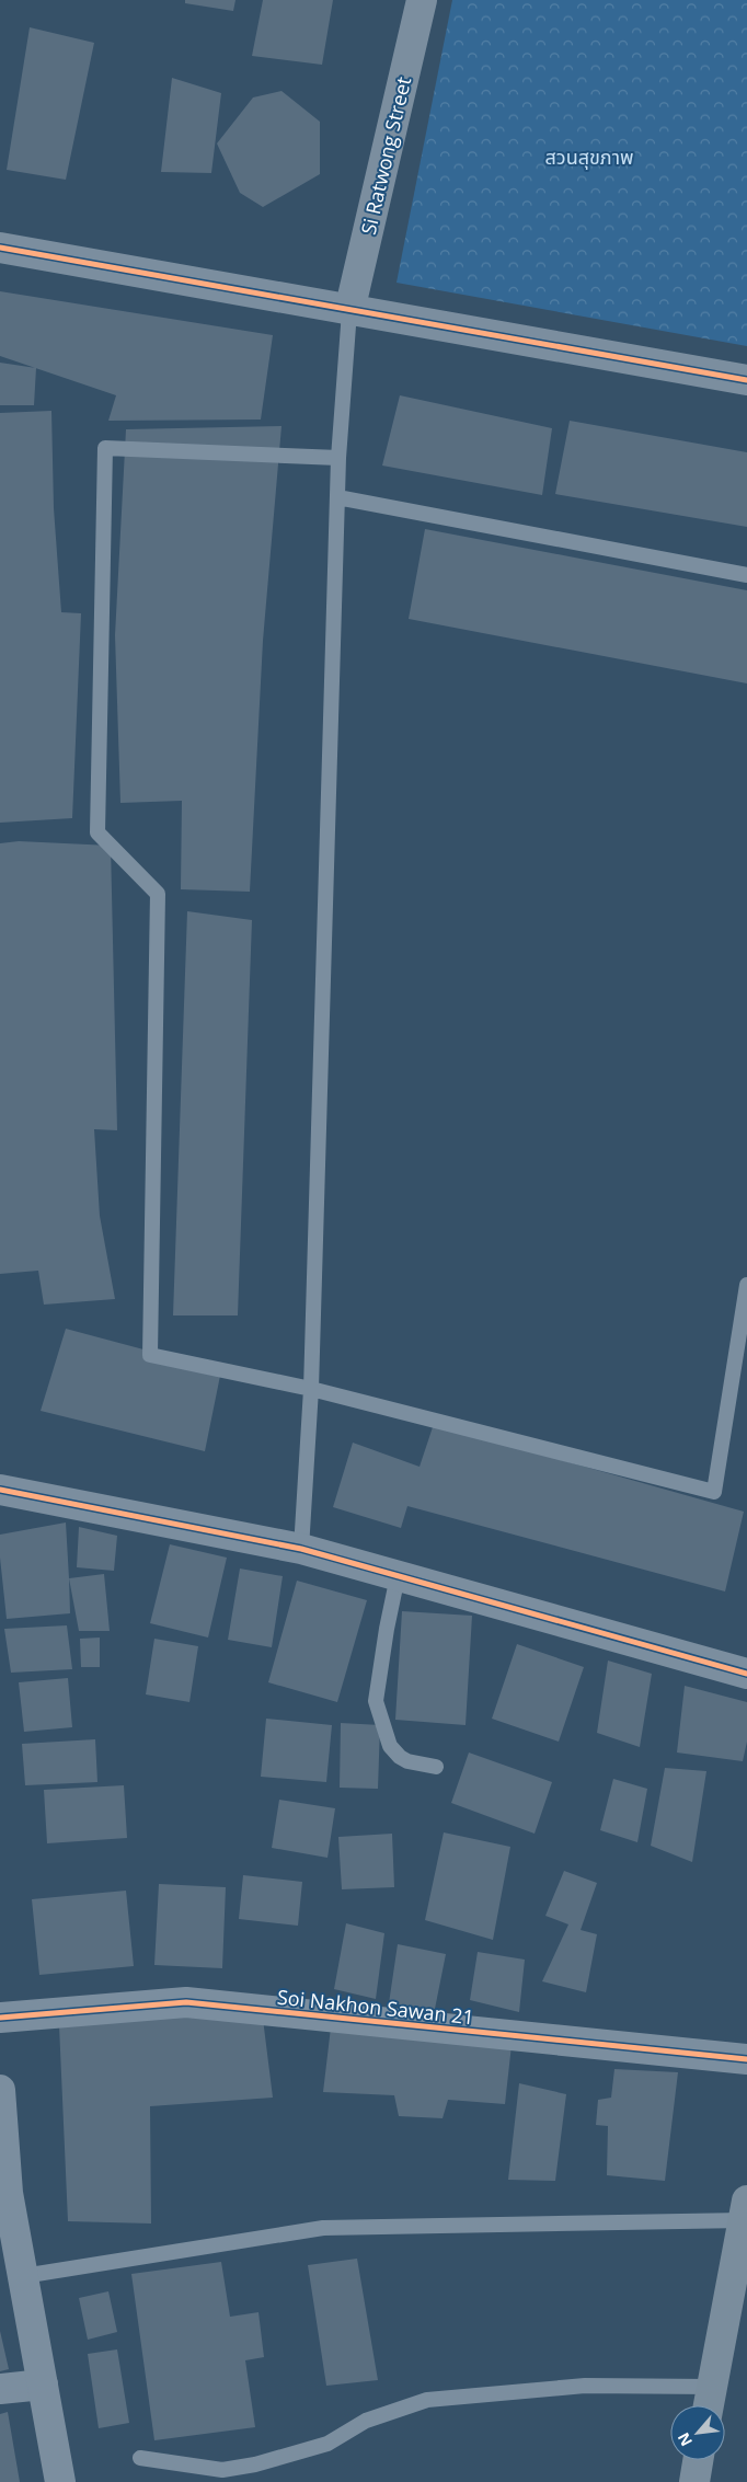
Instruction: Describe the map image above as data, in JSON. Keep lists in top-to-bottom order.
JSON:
{
  "streets": {
    "street": ["Si Ratwong Street", "Soi Nakhon Sawan 21"]
  },
  "parks": ["สวนสุขภาพ"],
  "north": "bottom left"
}
